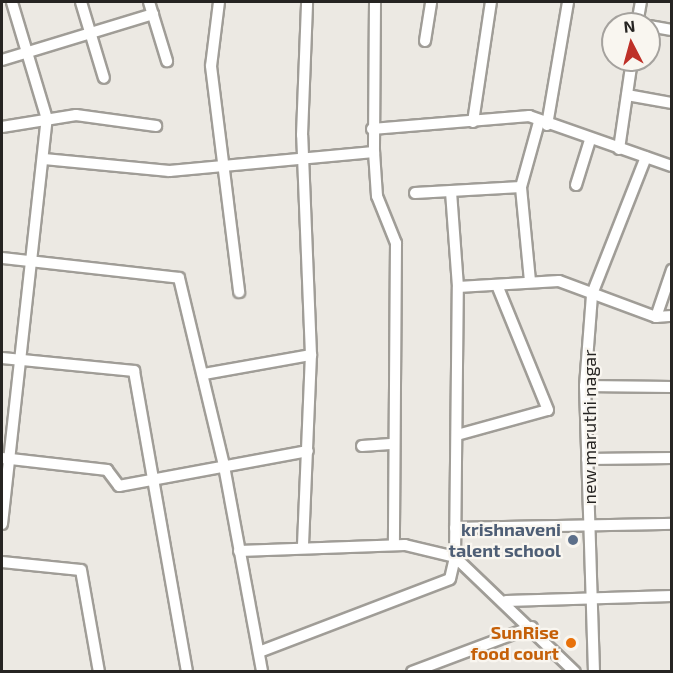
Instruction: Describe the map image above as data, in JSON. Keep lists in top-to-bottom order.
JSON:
{
  "streets": {
    "street": ["new maruthi nagar"]
  },
  "places": ["krishnaveni talent school", "SunRise food court"],
  "north": "top"
}
